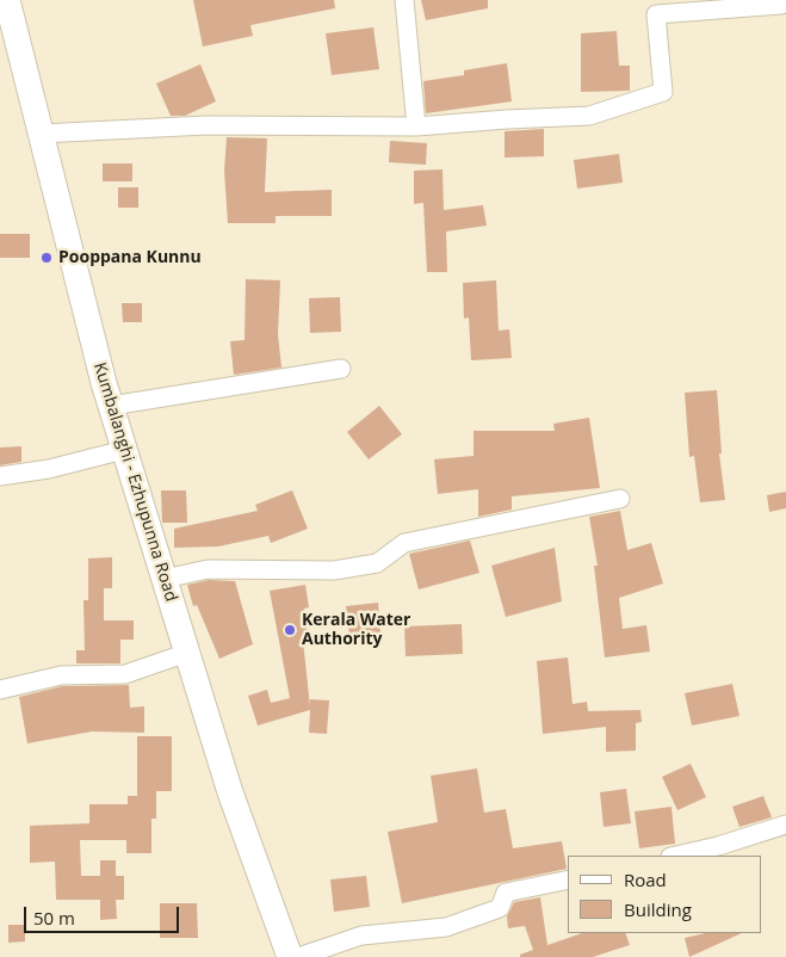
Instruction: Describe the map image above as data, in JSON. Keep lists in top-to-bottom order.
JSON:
{
  "streets": {
    "main road": ["Kumbalanghi - Ezhupunna Road"]
  },
  "places": ["Pooppana Kunnu", "Kerala Water Authority"],
  "legend": ["Road", "Building"],
  "scale_bar": "50 m"
}
